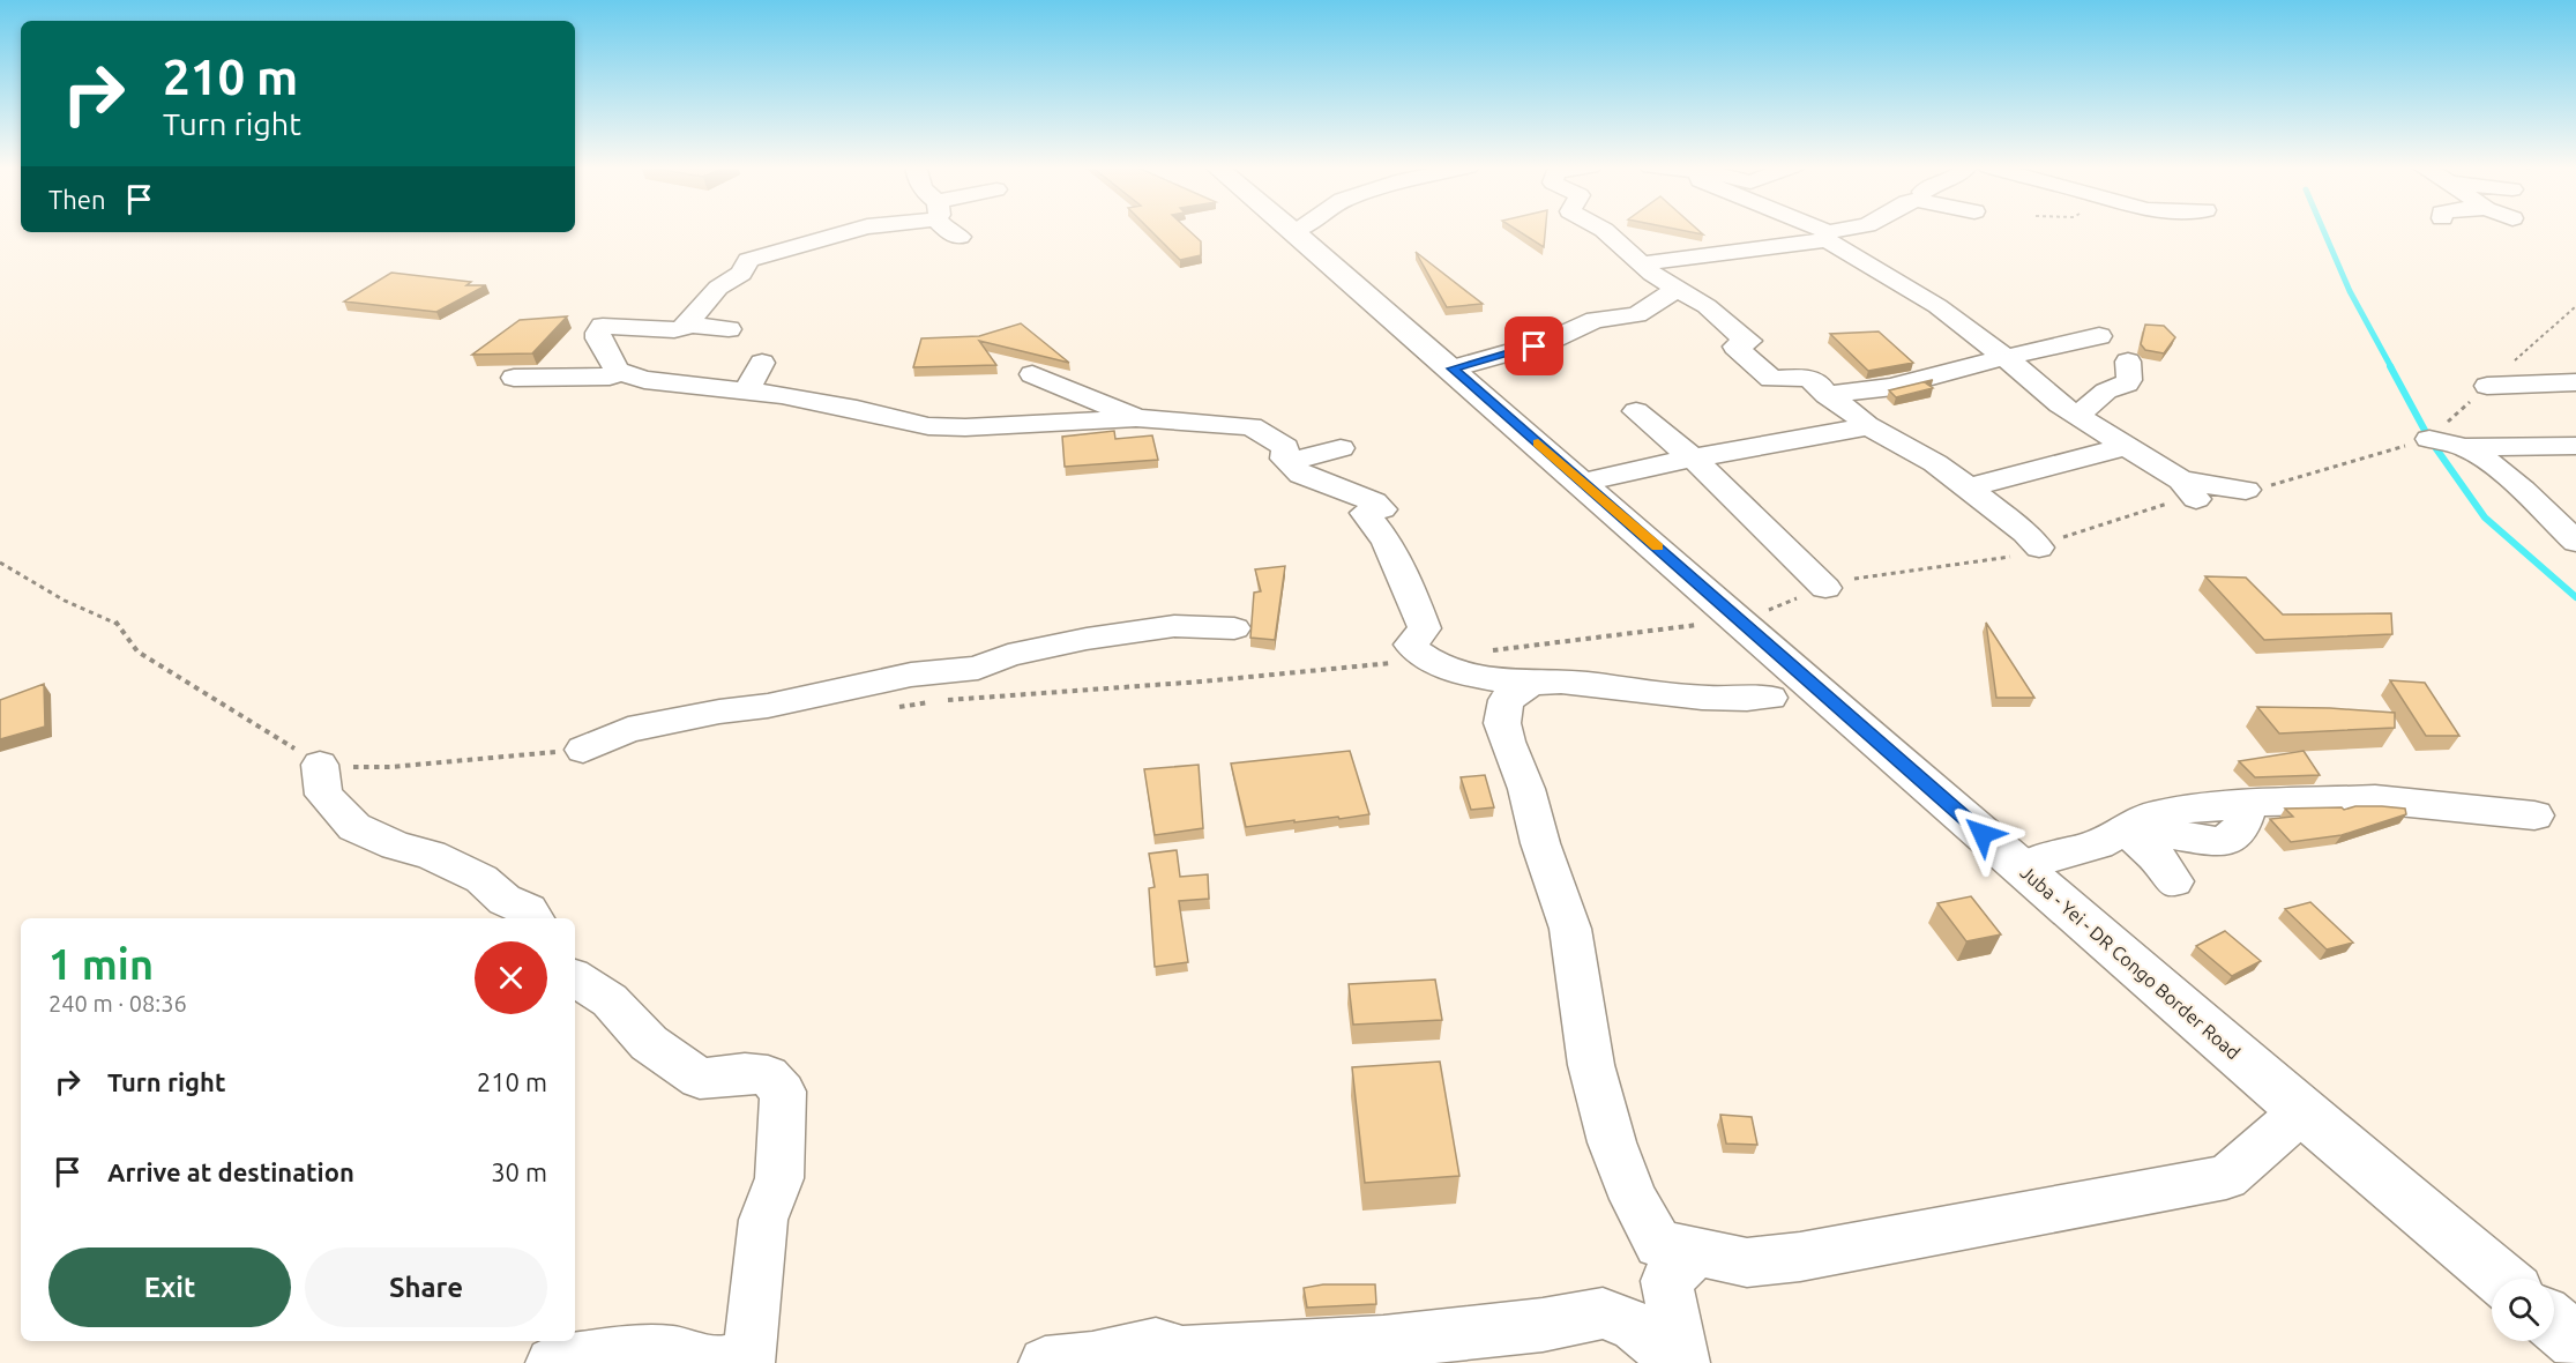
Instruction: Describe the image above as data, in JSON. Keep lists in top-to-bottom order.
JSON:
{
  "streets": {
    "main road": ["Juba - Yei - DR Congo Border Road"]
  },
  "page": {
    "turn": ["210 m", "Turn right"],
    "then": "Then",
    "heading": ["1 min", "240 m · 08:36"],
    "list": [
      {
        "name": "Turn right",
        "value": "210 m"
      },
      {
        "name": "Arrive at destination",
        "value": "30 m"
      }
    ],
    "buttons": ["Exit", "Share"]
  }
}
